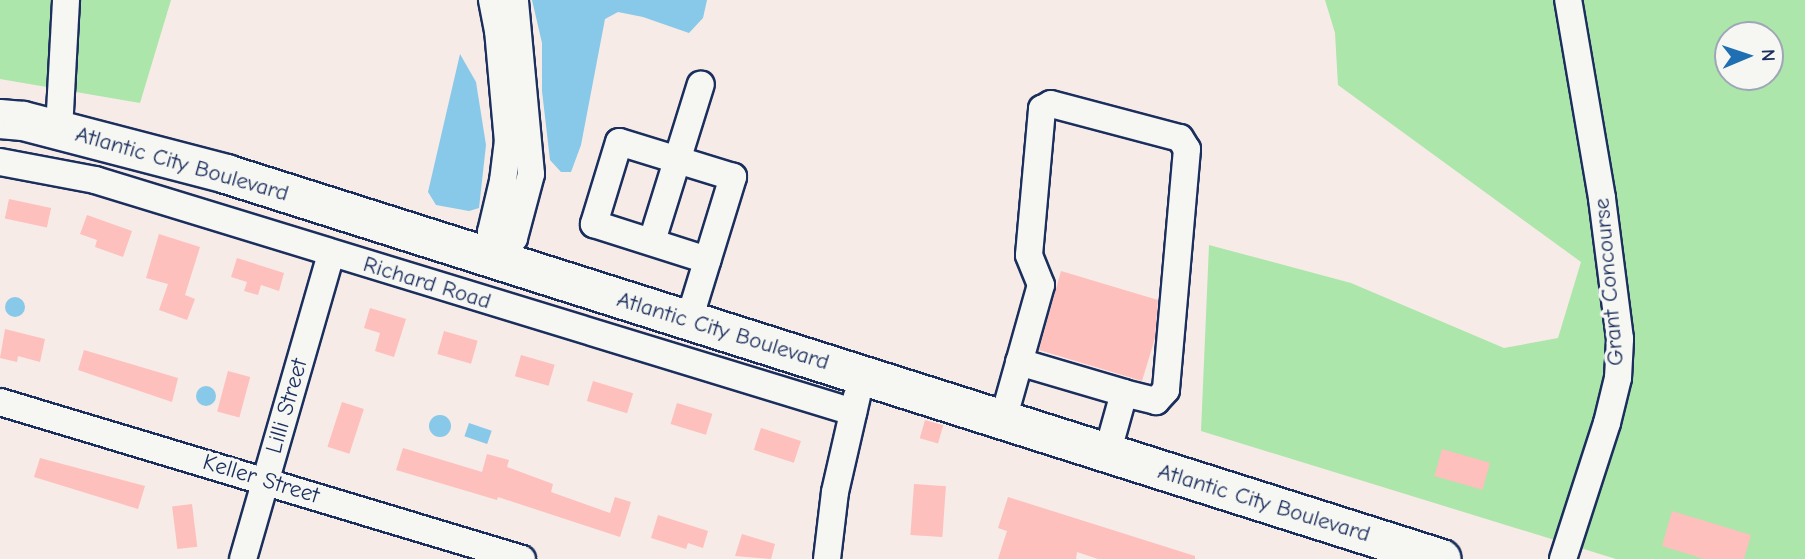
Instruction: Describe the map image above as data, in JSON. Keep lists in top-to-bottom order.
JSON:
{
  "streets": {
    "highway": ["Atlantic City Boulevard"],
    "street": [
      "Grant Concourse",
      "Richard Road",
      "Lilli Street",
      "Keller Street"
    ]
  },
  "crossings": [
    ["Richard Road", "Lilli Street"],
    ["Lilli Street", "Keller Street"]
  ],
  "north": "right"
}
